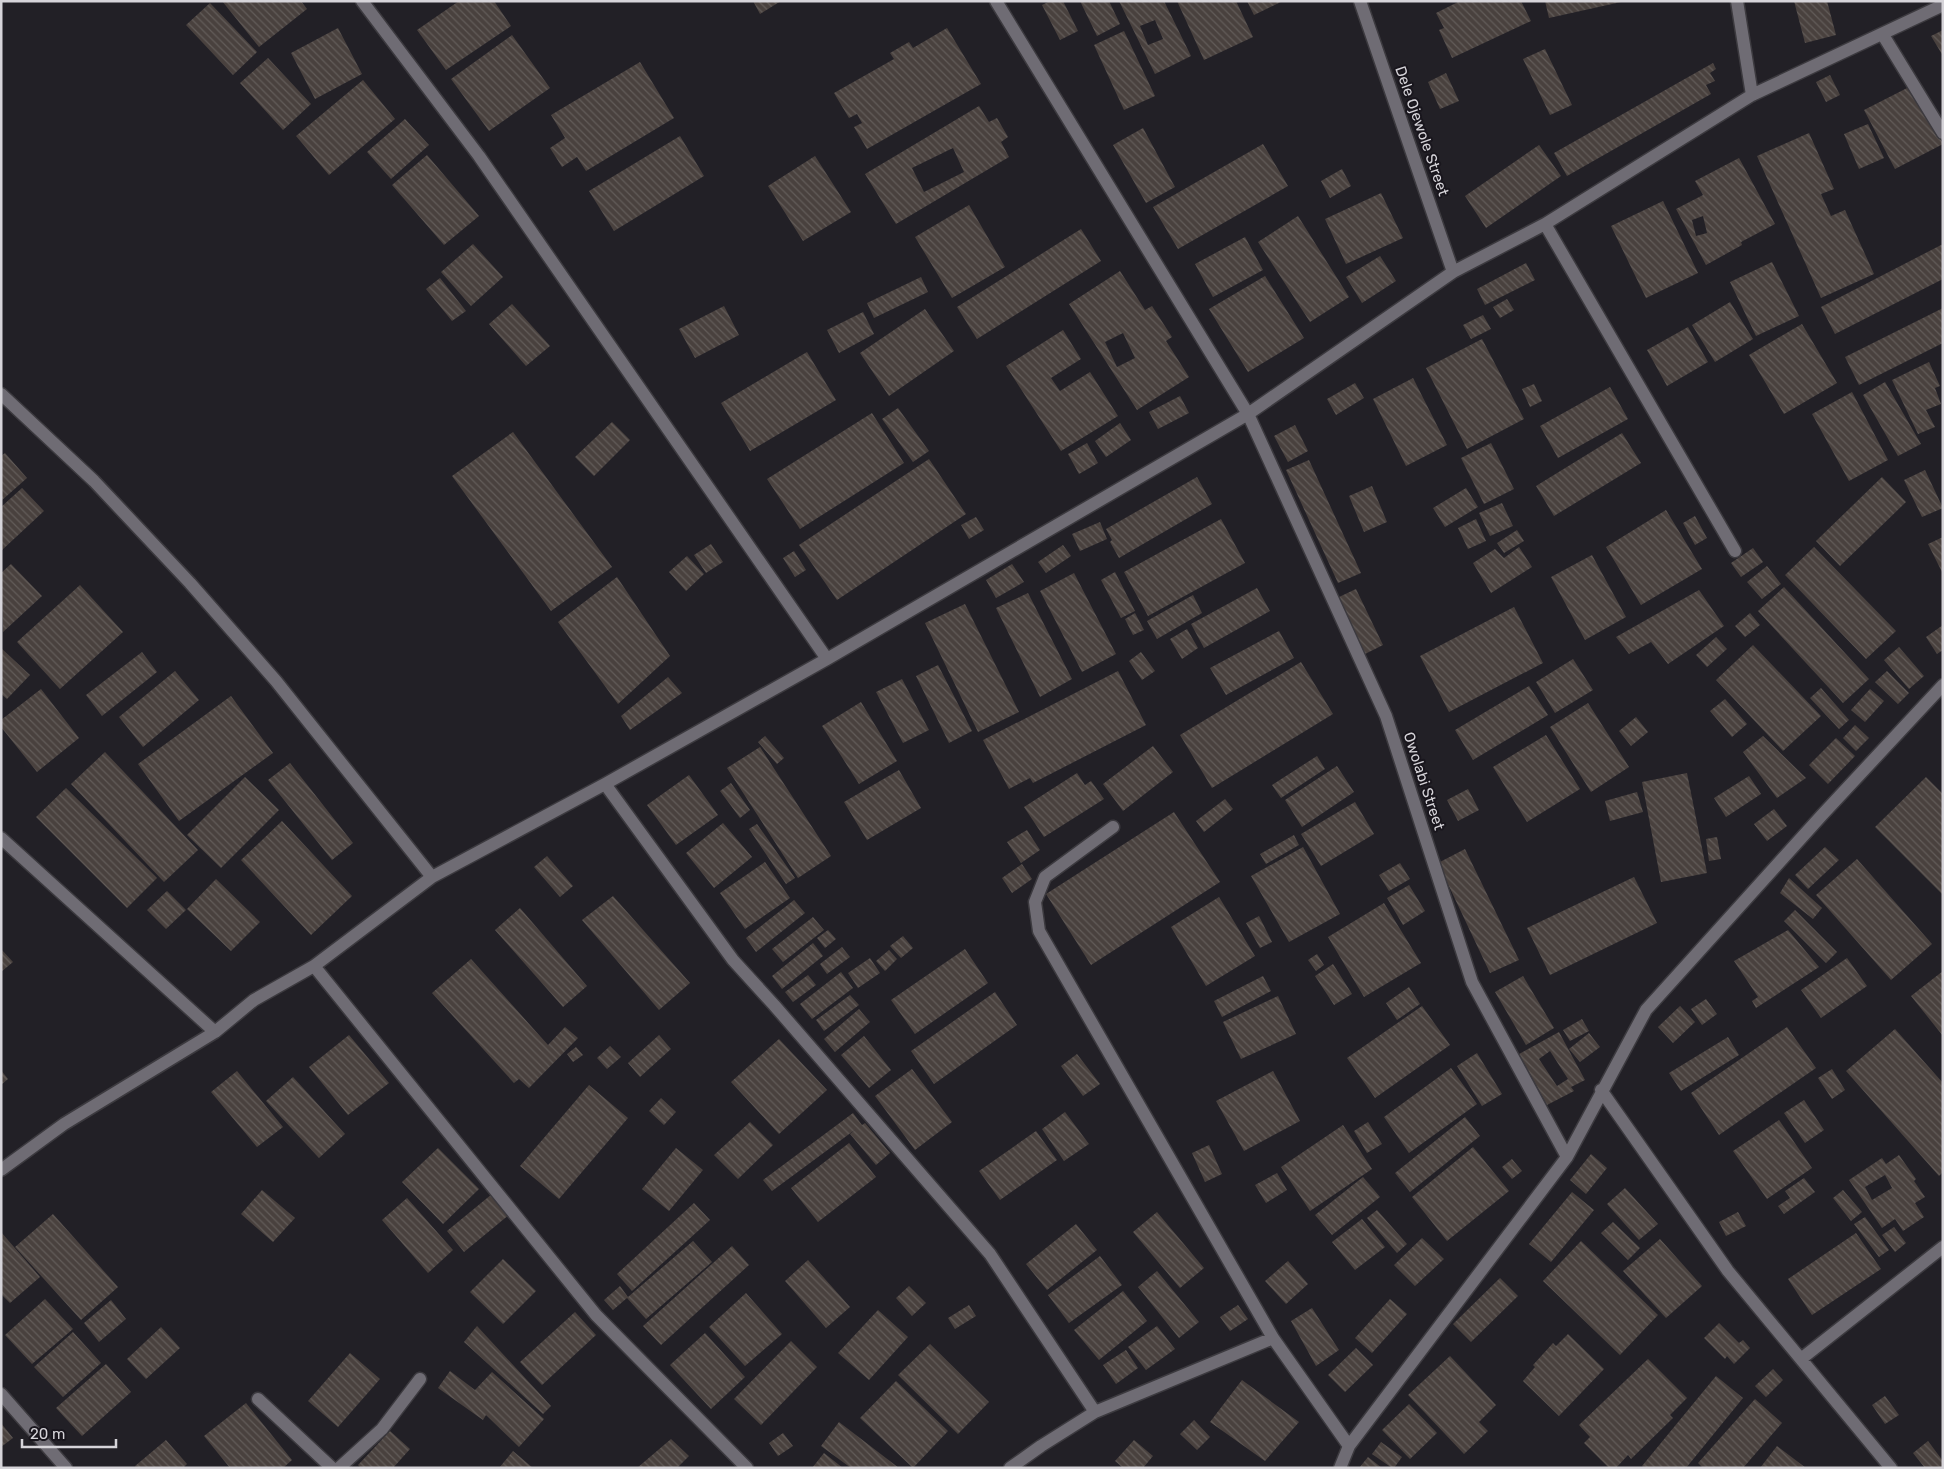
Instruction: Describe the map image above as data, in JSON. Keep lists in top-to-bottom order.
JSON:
{
  "streets": {
    "street": ["Dele Ojewole Street", "Owolabi Street"]
  },
  "scale_bar": "20 m"
}
